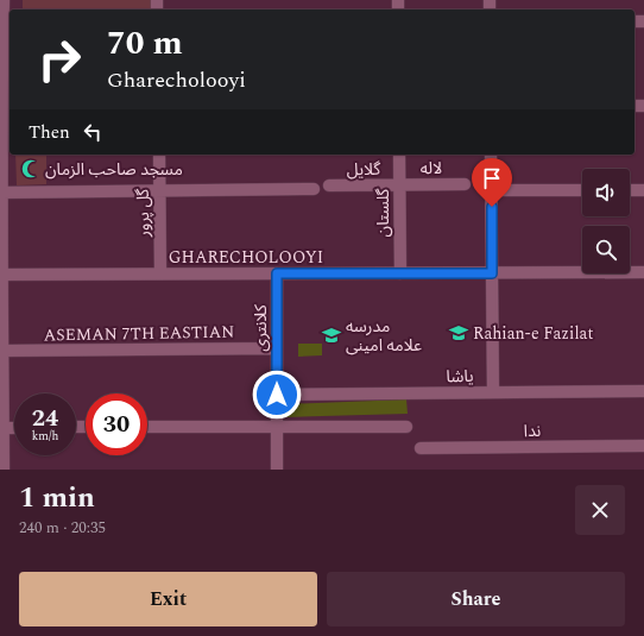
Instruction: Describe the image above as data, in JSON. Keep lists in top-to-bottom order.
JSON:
{
  "streets": {
    "street": [
      "لاله",
      "گلایل",
      "گل پرور",
      "گلستان",
      "GHARECHOLOOYI",
      "کلانتری",
      "ASEMAN 7TH EASTIAN",
      "یاشا",
      "ندا"
    ]
  },
  "crossings": [
    ["لاله", "گلایل"],
    ["لاله", "گلستان"],
    ["گلایل", "گلستان"],
    ["گل پرور", "GHARECHOLOOYI"],
    ["گلستان", "GHARECHOLOOYI"],
    ["GHARECHOLOOYI", "کلانتری"],
    ["کلانتری", "ASEMAN 7TH EASTIAN"],
    ["کلانتری", "یاشا"]
  ],
  "places": {
    "mosque": ["مسجد صاحب الزمان"],
    "school or university": ["Rahian-e Fazilat", "مدرسه علامه امینی"]
  },
  "page": {
    "turn": ["70 m", "Gharecholooyi"],
    "then": "Then",
    "speed": "24 km/h",
    "limit": "30",
    "heading": ["1 min", "240 m · 20:35"],
    "buttons": ["Exit", "Share"]
  }
}
